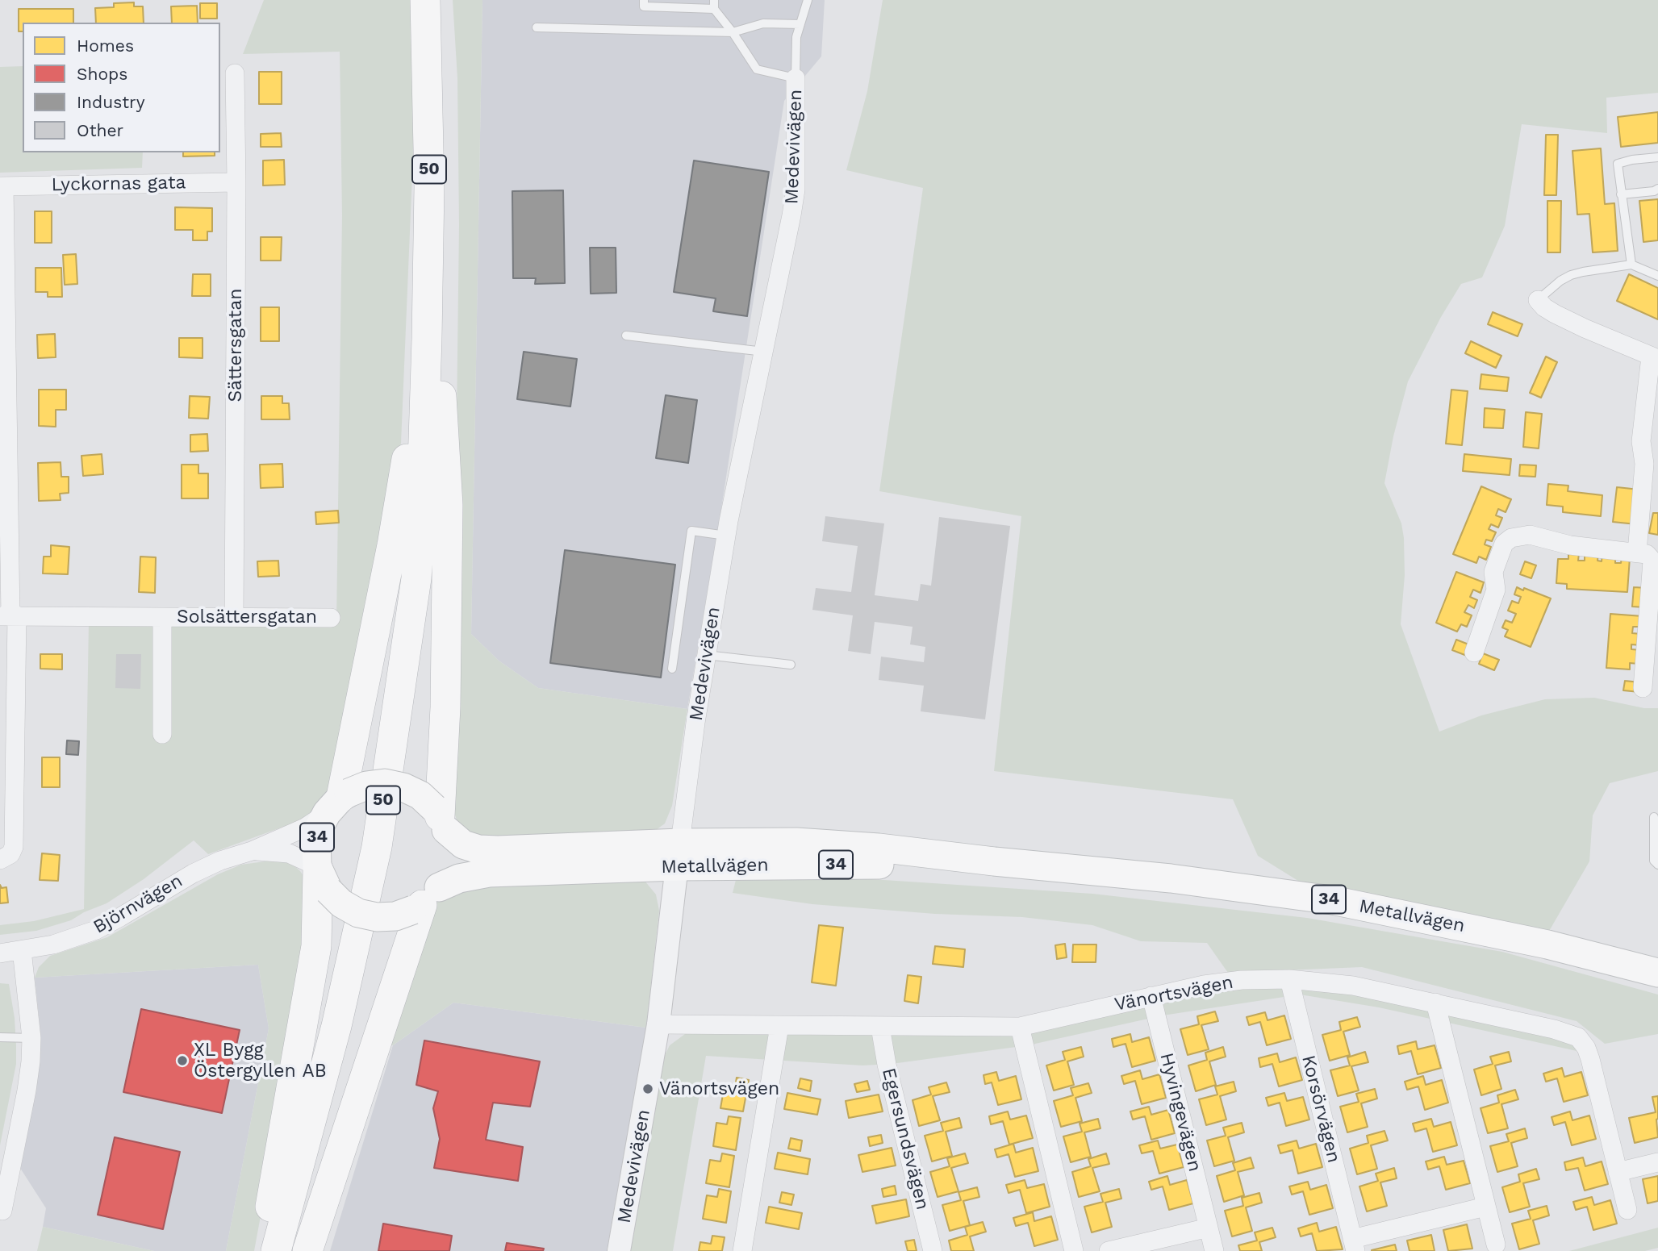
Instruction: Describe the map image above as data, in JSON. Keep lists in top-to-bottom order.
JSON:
{
  "streets": {
    "highway": ["50"],
    "main road": ["34", "Metallvägen"],
    "street": [
      "Medevivägen",
      "Lyckornas gata",
      "Sättersgatan",
      "Solsättersgatan",
      "Björnvägen",
      "Vänortsvägen",
      "Korsörvägen",
      "Hyvingevägen",
      "Egersundsvägen"
    ]
  },
  "crossings": [
    ["Medevivägen", "Metallvägen"],
    ["Medevivägen", "Vänortsvägen"],
    ["Lyckornas gata", "Sättersgatan"],
    ["Sättersgatan", "Solsättersgatan"],
    ["34", "Metallvägen"],
    ["34", "Björnvägen"],
    ["Metallvägen", "Björnvägen"],
    ["Vänortsvägen", "Korsörvägen"],
    ["Vänortsvägen", "Hyvingevägen"],
    ["Vänortsvägen", "Egersundsvägen"]
  ],
  "places": ["XL Bygg Östergyllen AB", "Vänortsvägen"],
  "legend": [
    "Homes",
    "Shops",
    "Industry",
    "Other"
  ]
}
